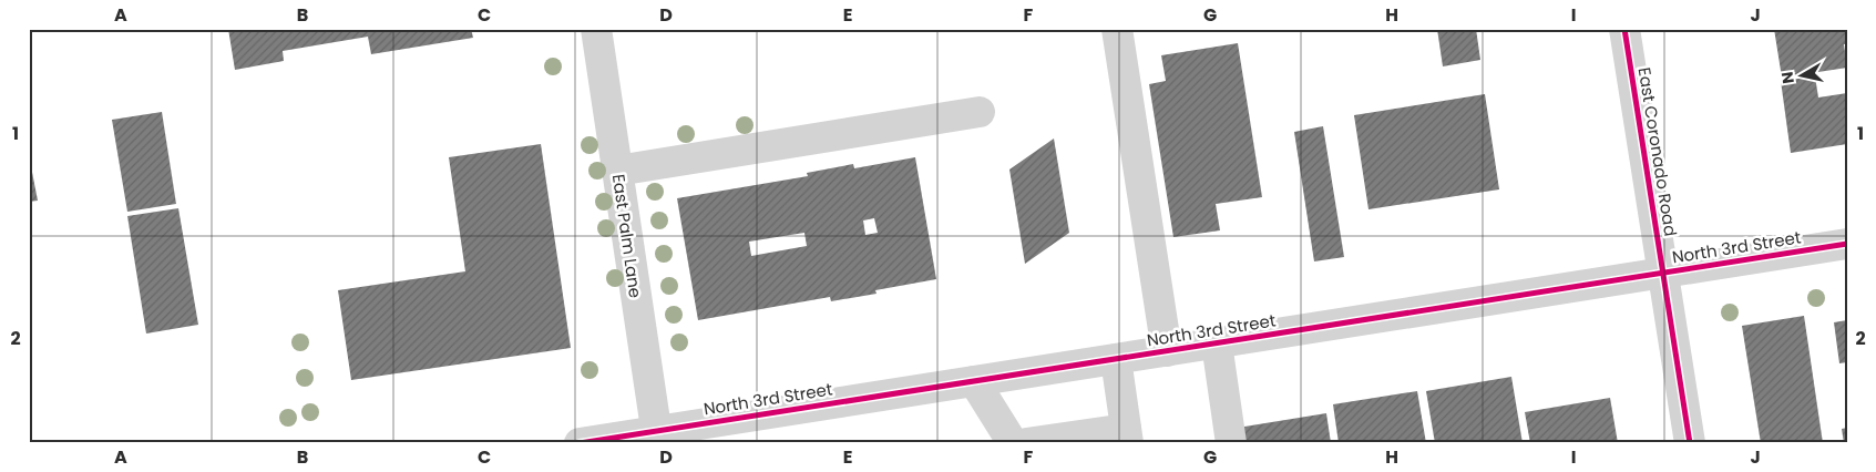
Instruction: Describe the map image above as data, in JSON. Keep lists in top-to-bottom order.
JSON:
{
  "streets": {
    "street": ["East Coronado Road", "East Palm Lane", "North 3rd Street"]
  },
  "crossings": [
    ["East Coronado Road", "North 3rd Street"],
    ["East Palm Lane", "North 3rd Street"]
  ],
  "north": "left",
  "grid": {
    "columns": [
      "A",
      "B",
      "C",
      "D",
      "E",
      "F",
      "G",
      "H",
      "I",
      "J"
    ],
    "rows": ["1", "2"]
  }
}
